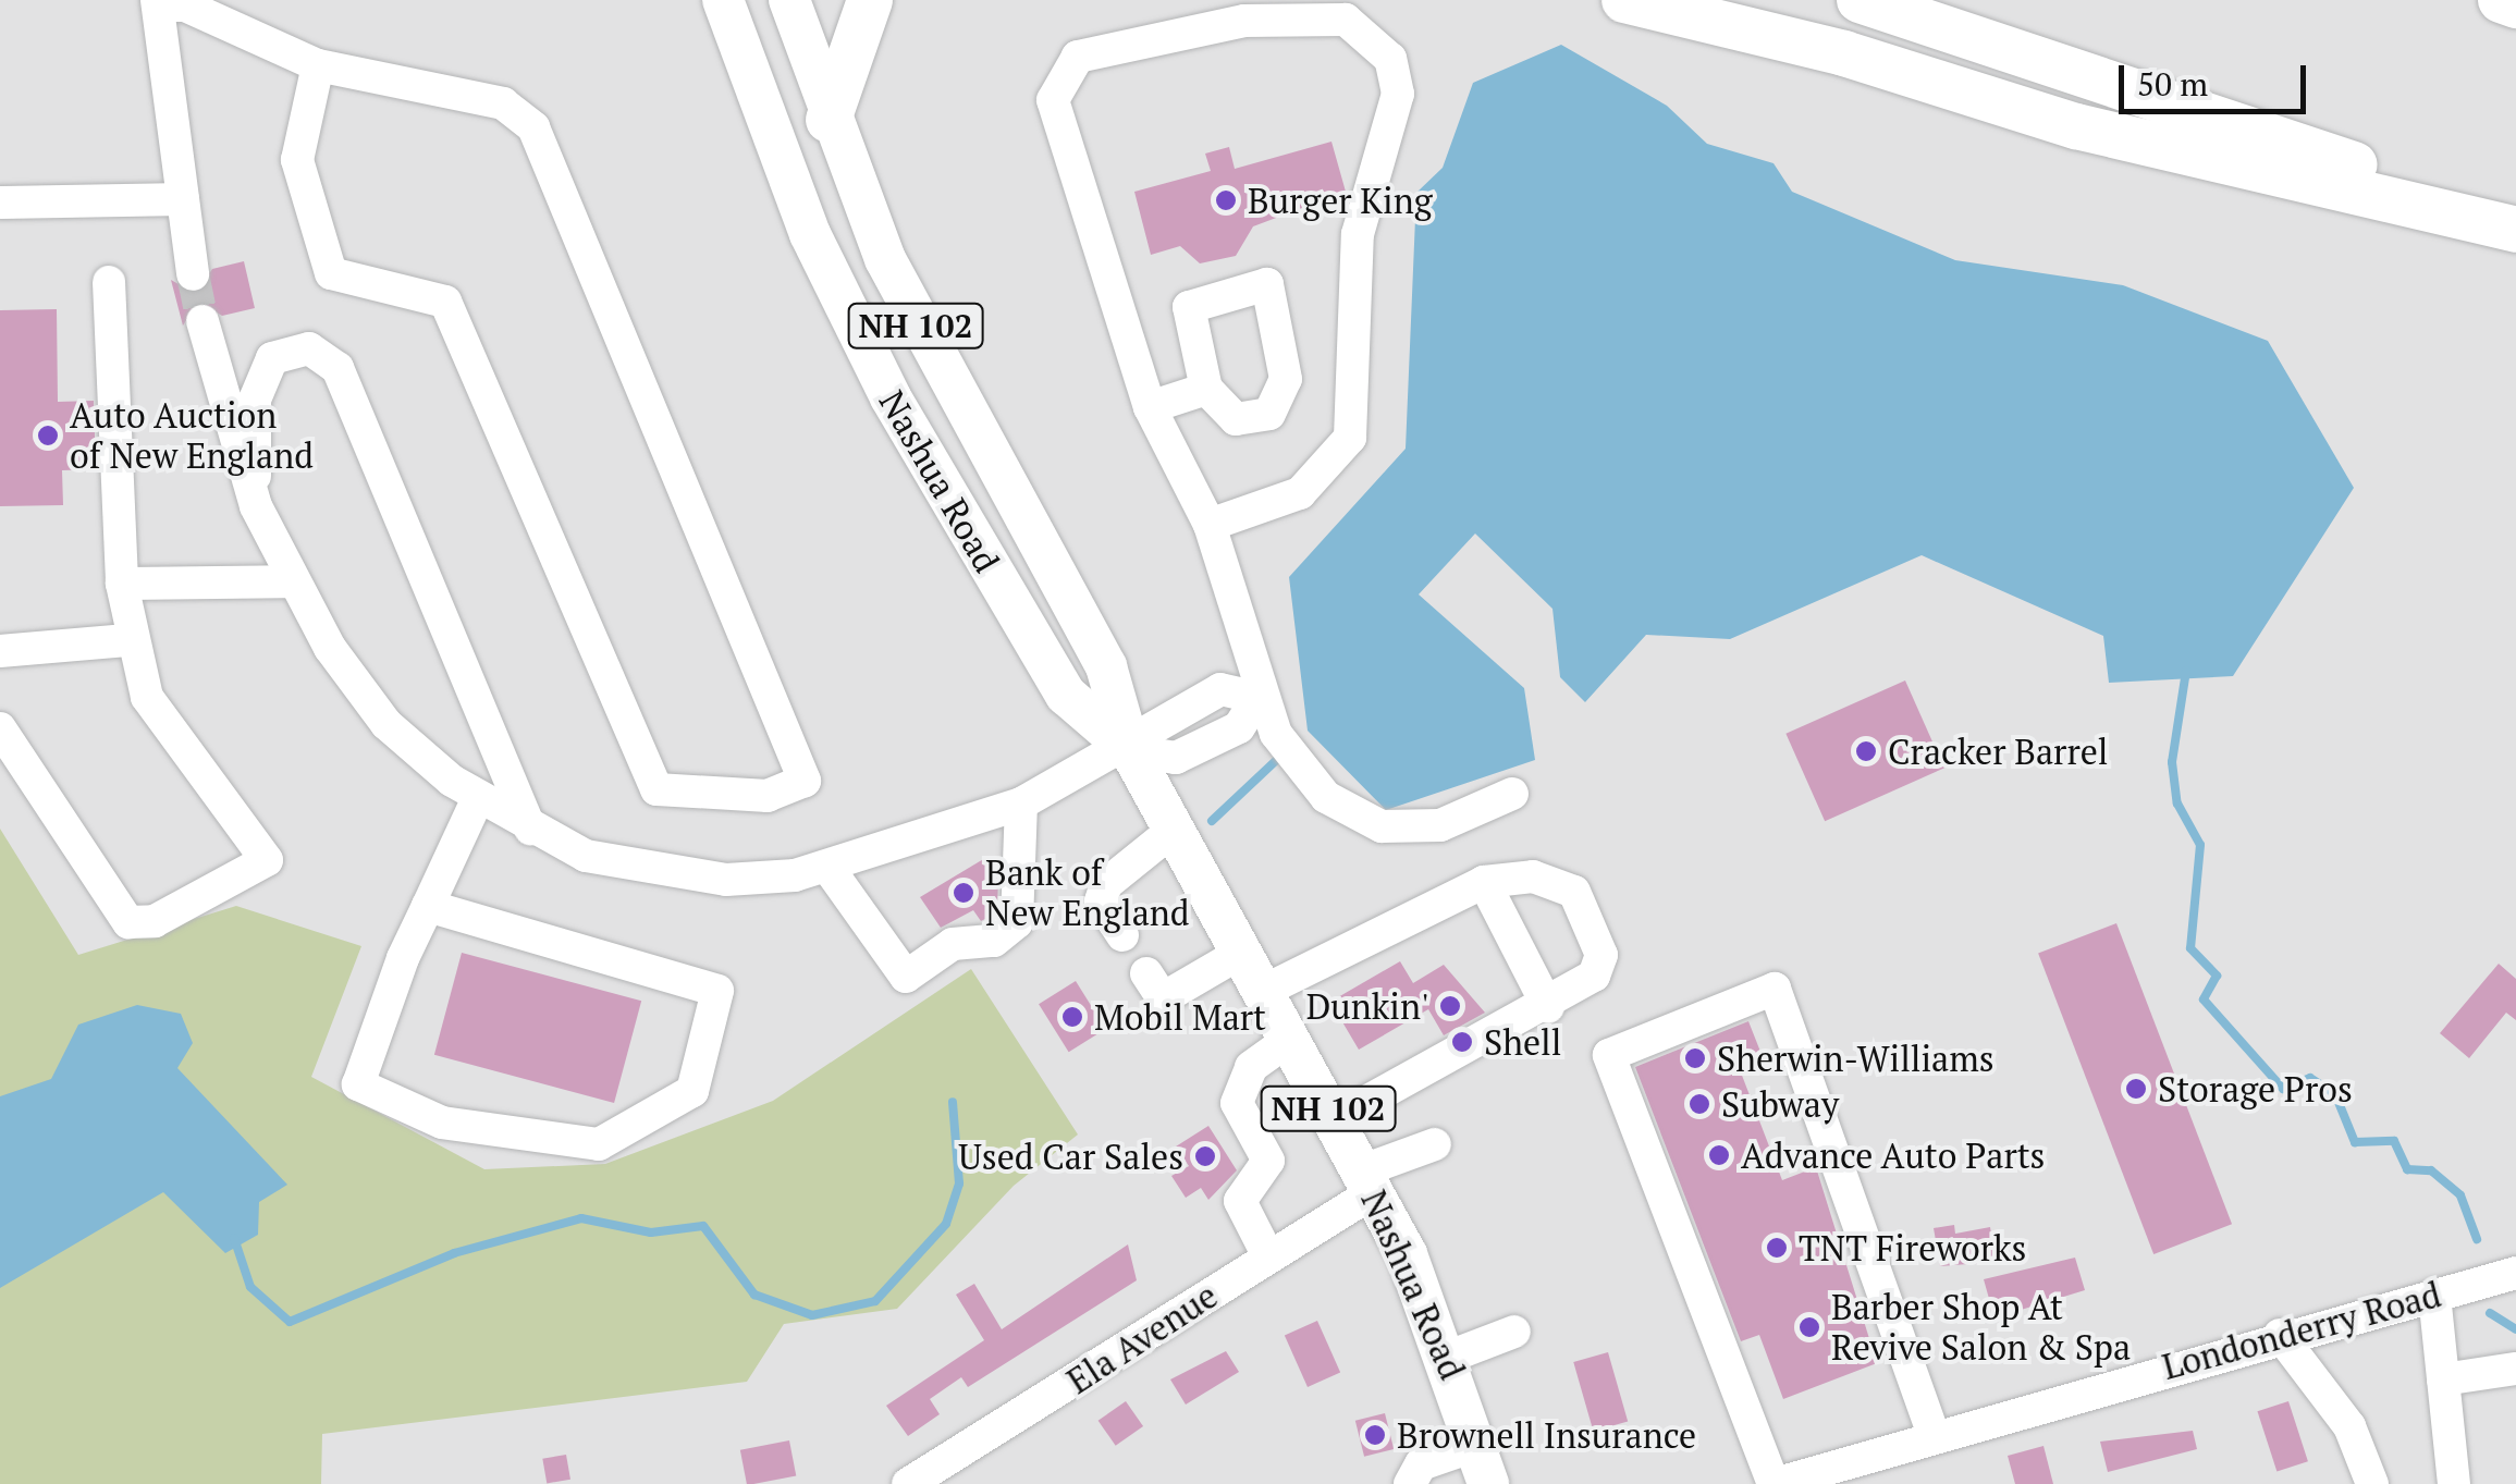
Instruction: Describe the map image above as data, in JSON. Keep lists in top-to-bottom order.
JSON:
{
  "streets": {
    "main road": ["NH 102", "Nashua Road"],
    "street": ["Londonderry Road", "Ela Avenue"]
  },
  "crossings": [
    ["Nashua Road", "Ela Avenue"]
  ],
  "places": [
    "Burger King",
    "Auto Auction of New England",
    "Cracker Barrel",
    "Bank of New England",
    "Dunkin'",
    "Mobil Mart",
    "Shell",
    "Sherwin-Williams",
    "Storage Pros",
    "Subway",
    "Advance Auto Parts",
    "Used Car Sales",
    "TNT Fireworks",
    "Barber Shop At Revive Salon & Spa",
    "Brownell Insurance"
  ],
  "scale_bar": "50 m"
}
